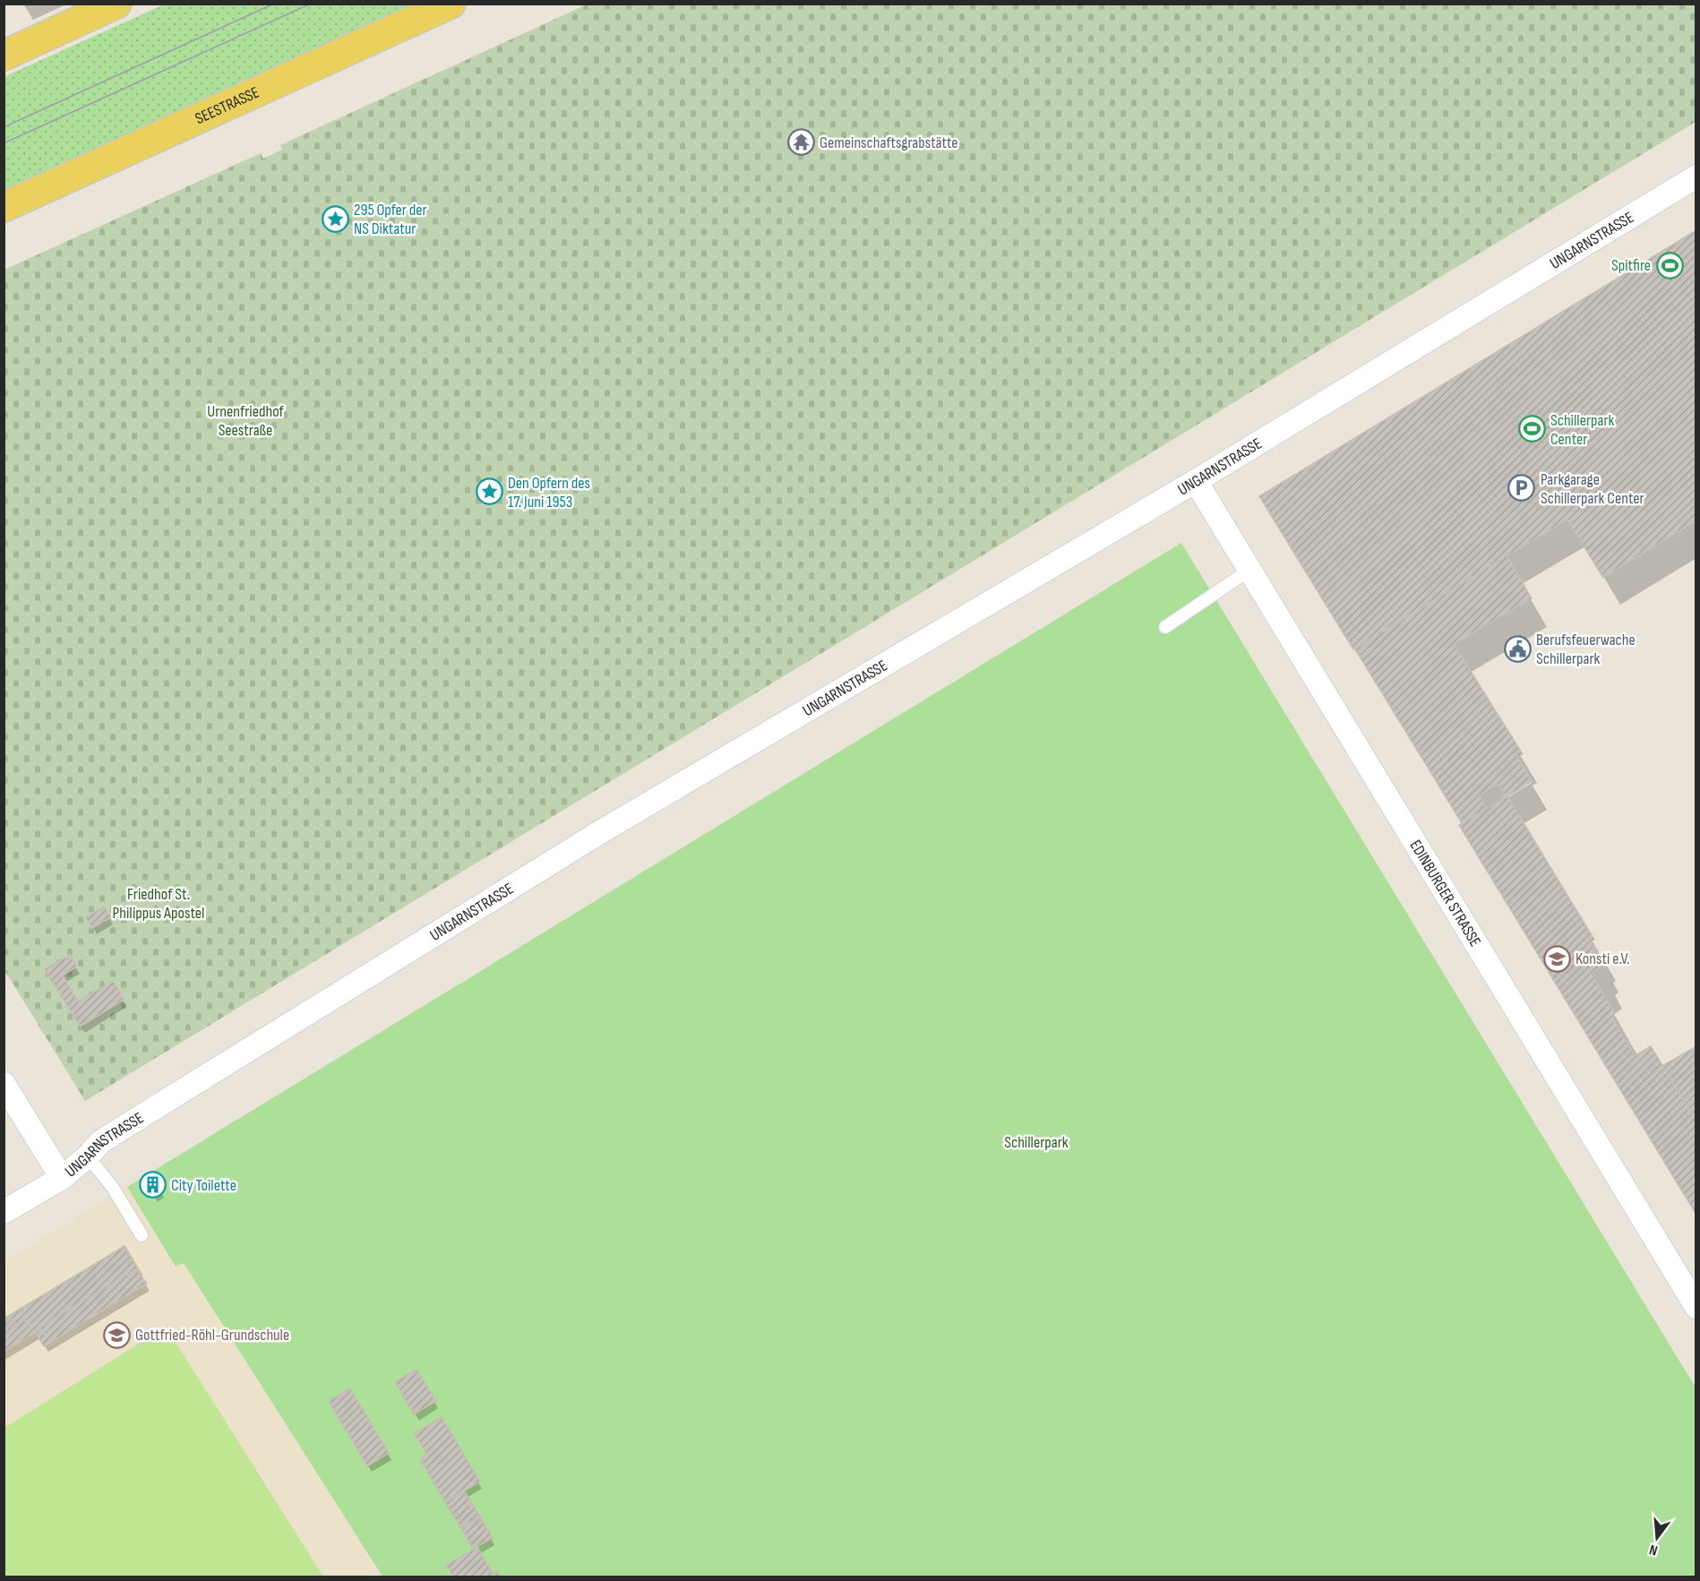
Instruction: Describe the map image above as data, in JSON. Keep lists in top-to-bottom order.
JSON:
{
  "streets": {
    "main road": ["SEESTRASSE"],
    "street": ["UNGARNSTRASSE", "EDINBURGER STRASSE"]
  },
  "crossings": [
    ["UNGARNSTRASSE", "EDINBURGER STRASSE"]
  ],
  "parks": ["Urnenfriedhof Seestraße", "Friedhof St. Philippus Apostel", "Schillerpark"],
  "places": {
    "temple": ["Gemeinschaftsgrabstätte"],
    "place": ["295 Opfer der NS Diktatur", "Den Opfern des 17. Juni 1953"],
    "sports": ["Spitfire", "Schillerpark Center"],
    "parking": ["Parkgarage Schillerpark Center"],
    "public building": ["Berufsfeuerwache Schillerpark"],
    "school or university": ["Konsti e.V.", "Gottfried-Röhl-Grundschule"],
    "building": ["City Toilette"]
  },
  "north": "bottom"
}
